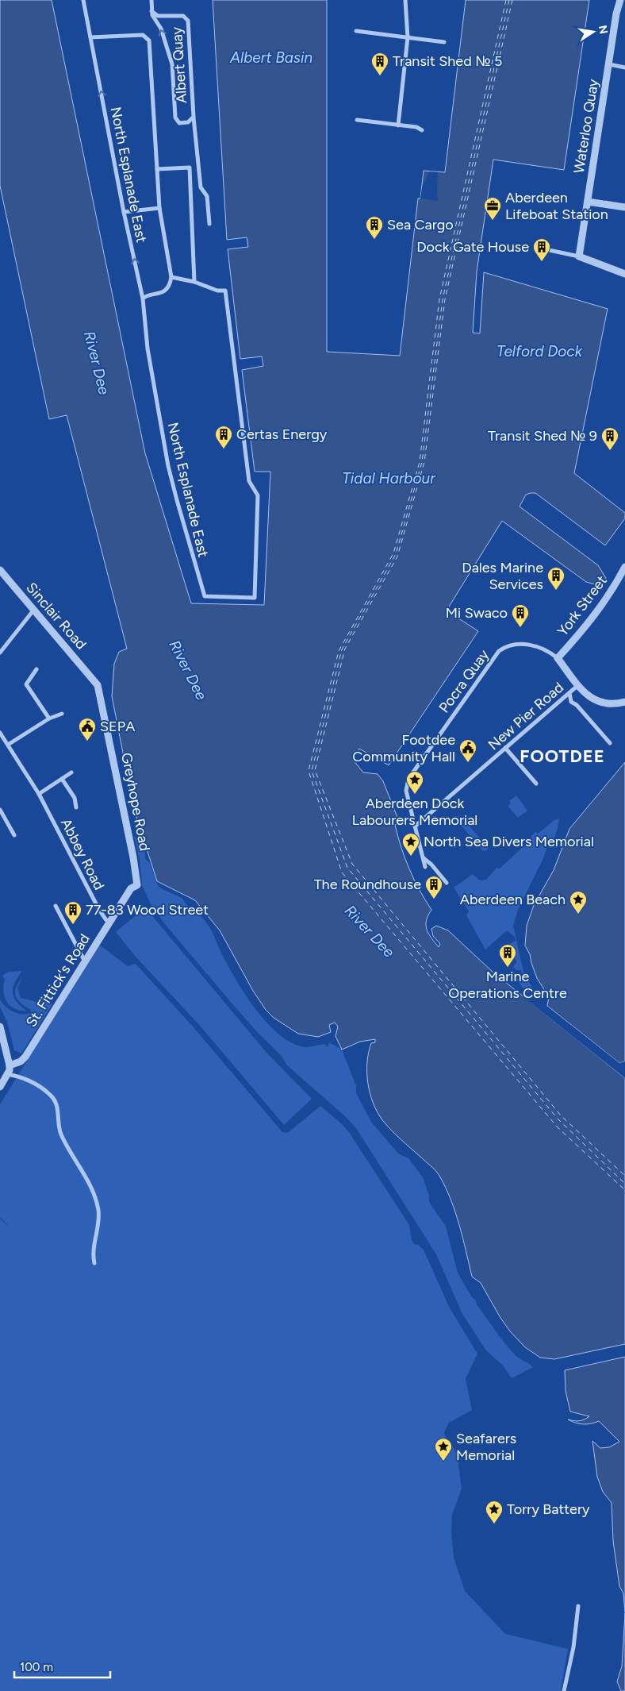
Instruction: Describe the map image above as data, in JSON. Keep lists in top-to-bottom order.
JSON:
{
  "streets": {
    "street": [
      "Albert Quay",
      "Waterloo Quay",
      "North Esplanade East",
      "York Street",
      "Sinclair Road",
      "Pocra Quay",
      "New Pier Road",
      "Greyhope Road",
      "Abbey Road",
      "St. Fittick's Road"
    ]
  },
  "crossings": [
    ["York Street", "Pocra Quay"],
    ["Sinclair Road", "Greyhope Road"],
    ["Pocra Quay", "New Pier Road"],
    ["Greyhope Road", "St. Fittick's Road"],
    ["Abbey Road", "St. Fittick's Road"]
  ],
  "districts": ["FOOTDEE"],
  "water": [
    "Albert Basin",
    "Telford Dock",
    "River Dee",
    "Tidal Harbour"
  ],
  "places": {
    "building": [
      "Transit Shed № 5",
      "Sea Cargo",
      "Dock Gate House",
      "Certas Energy",
      "Transit Shed № 9",
      "Dales Marine Services",
      "Mi Swaco",
      "The Roundhouse",
      "77-83 Wood Street",
      "Marine Operations Centre"
    ],
    "office": ["Aberdeen Lifeboat Station"],
    "public building": ["SEPA", "Footdee Community Hall"],
    "place": [
      "Aberdeen Dock Labourers Memorial",
      "North Sea Divers Memorial",
      "Aberdeen Beach",
      "Seafarers Memorial",
      "Torry Battery"
    ]
  },
  "scale_bar": "100 m",
  "north": "right"
}
